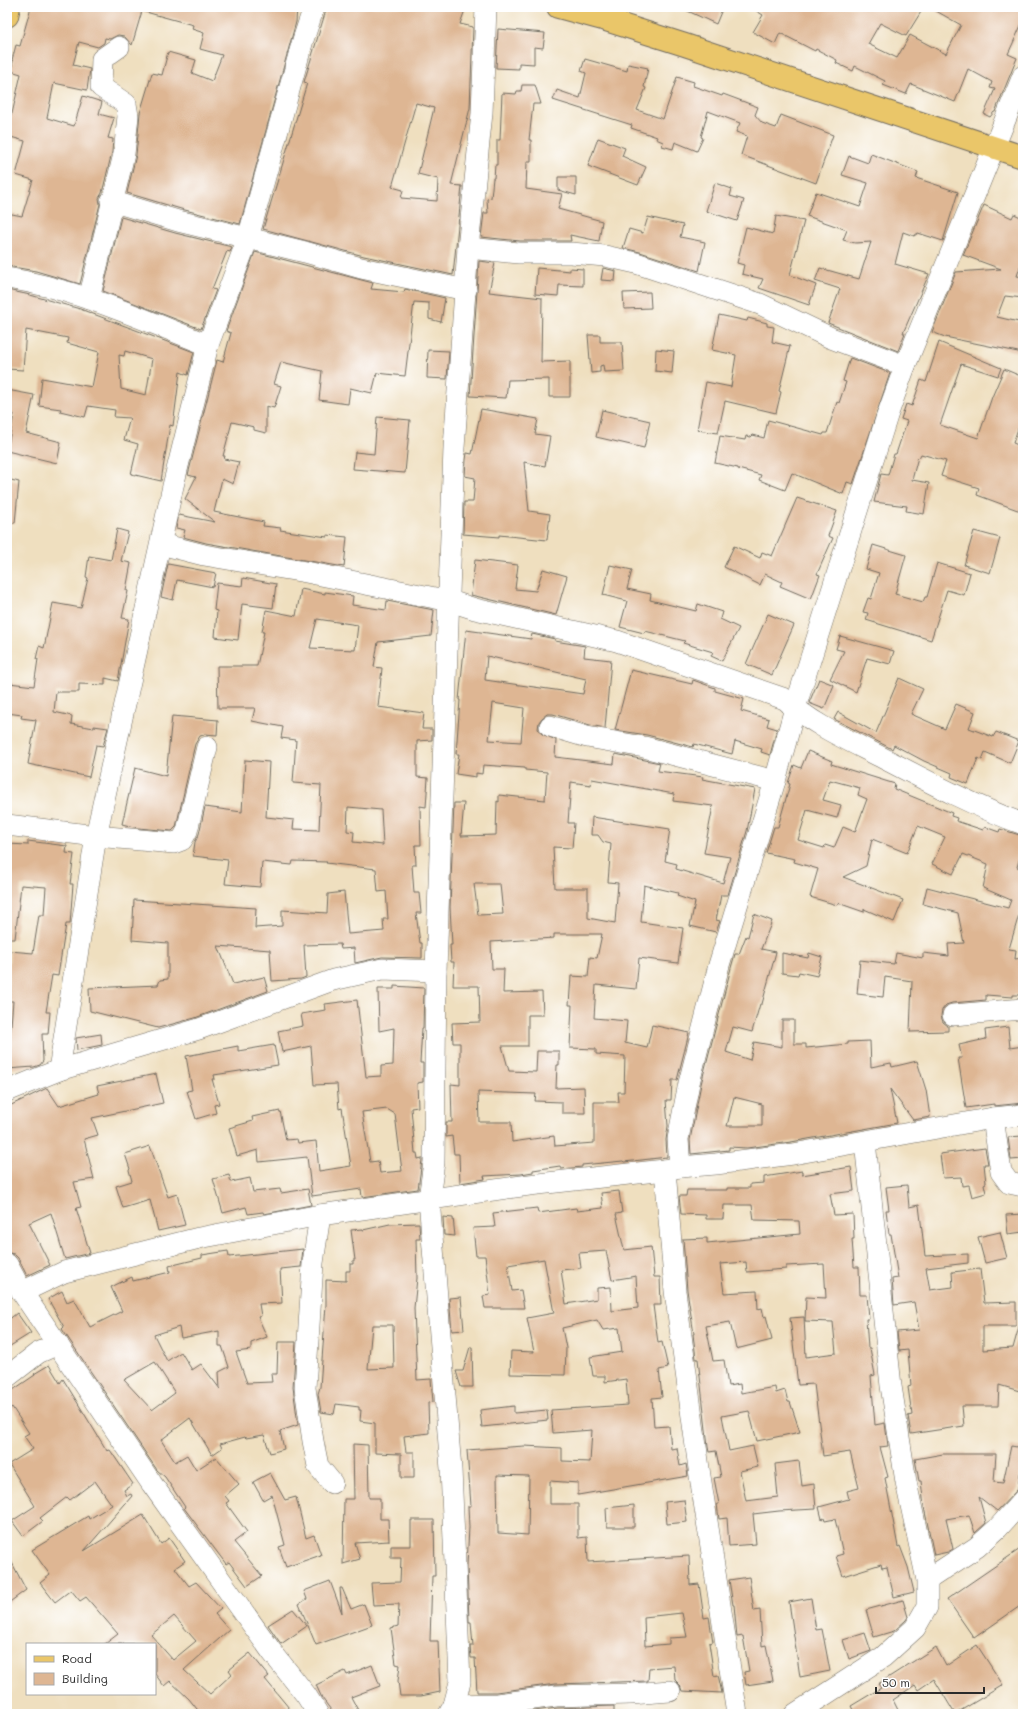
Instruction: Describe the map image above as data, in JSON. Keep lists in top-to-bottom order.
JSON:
{
  "legend": ["Road", "Building"],
  "scale_bar": "50 m"
}
